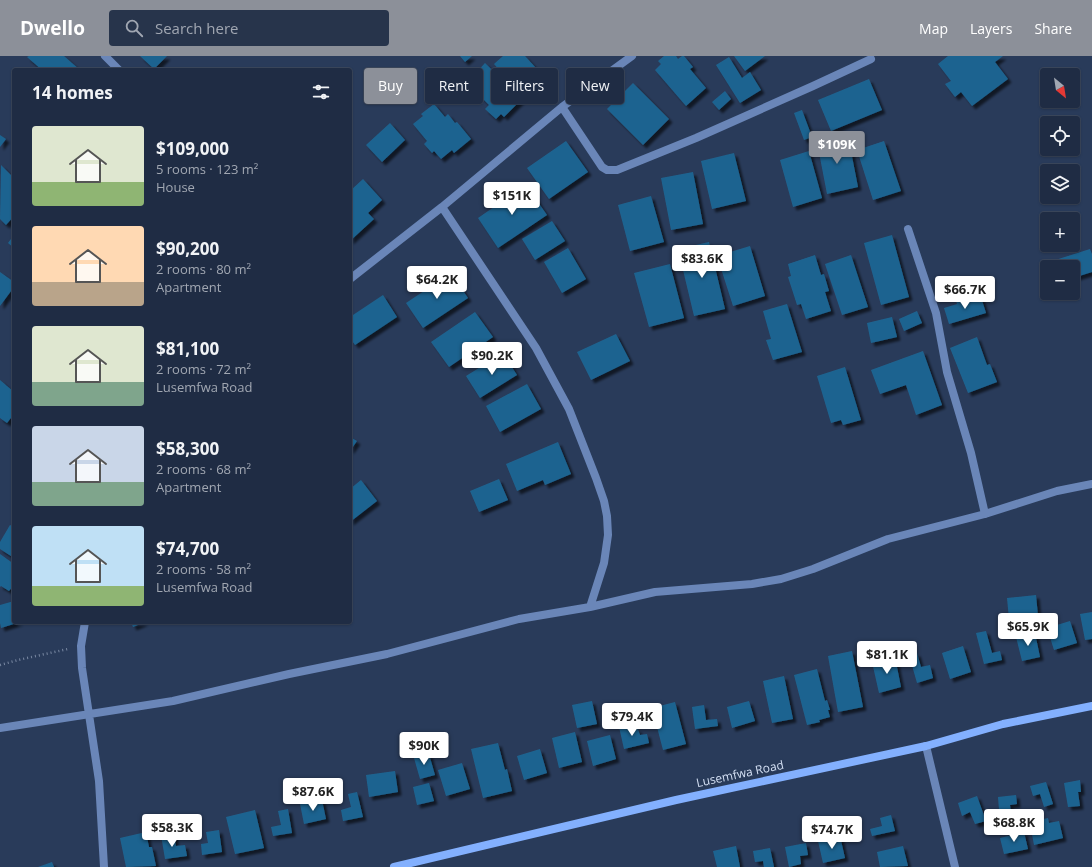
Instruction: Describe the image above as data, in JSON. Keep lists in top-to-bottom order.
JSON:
{
  "streets": {
    "street": ["Lusemfwa Road"]
  },
  "north": "bottom right",
  "page": {
    "header": "Dwello",
    "search": "Search here",
    "nav": ["Map", "Layers", "Share"],
    "map_buttons": ["+", "−"],
    "chip": [
      "Buy",
      "Rent",
      "Filters",
      "New"
    ],
    "heading": "14 homes",
    "list": [
      {
        "name": "$109,000",
        "note": "5 rooms · 123 m² · House"
      },
      {
        "name": "$90,200",
        "note": "2 rooms · 80 m² · Apartment"
      },
      {
        "name": "$81,100",
        "note": "2 rooms · 72 m² · Lusemfwa Road"
      },
      {
        "name": "$58,300",
        "note": "2 rooms · 68 m² · Apartment"
      },
      {
        "name": "$74,700",
        "note": "2 rooms · 58 m² · Lusemfwa Road"
      }
    ],
    "price": [
      "$109K",
      "$151K",
      "$83.6K",
      "$64.2K",
      "$66.7K",
      "$90.2K",
      "$65.9K",
      "$81.1K",
      "$79.4K",
      "$90K",
      "$87.6K",
      "$68.8K",
      "$58.3K",
      "$74.7K"
    ]
  }
}
